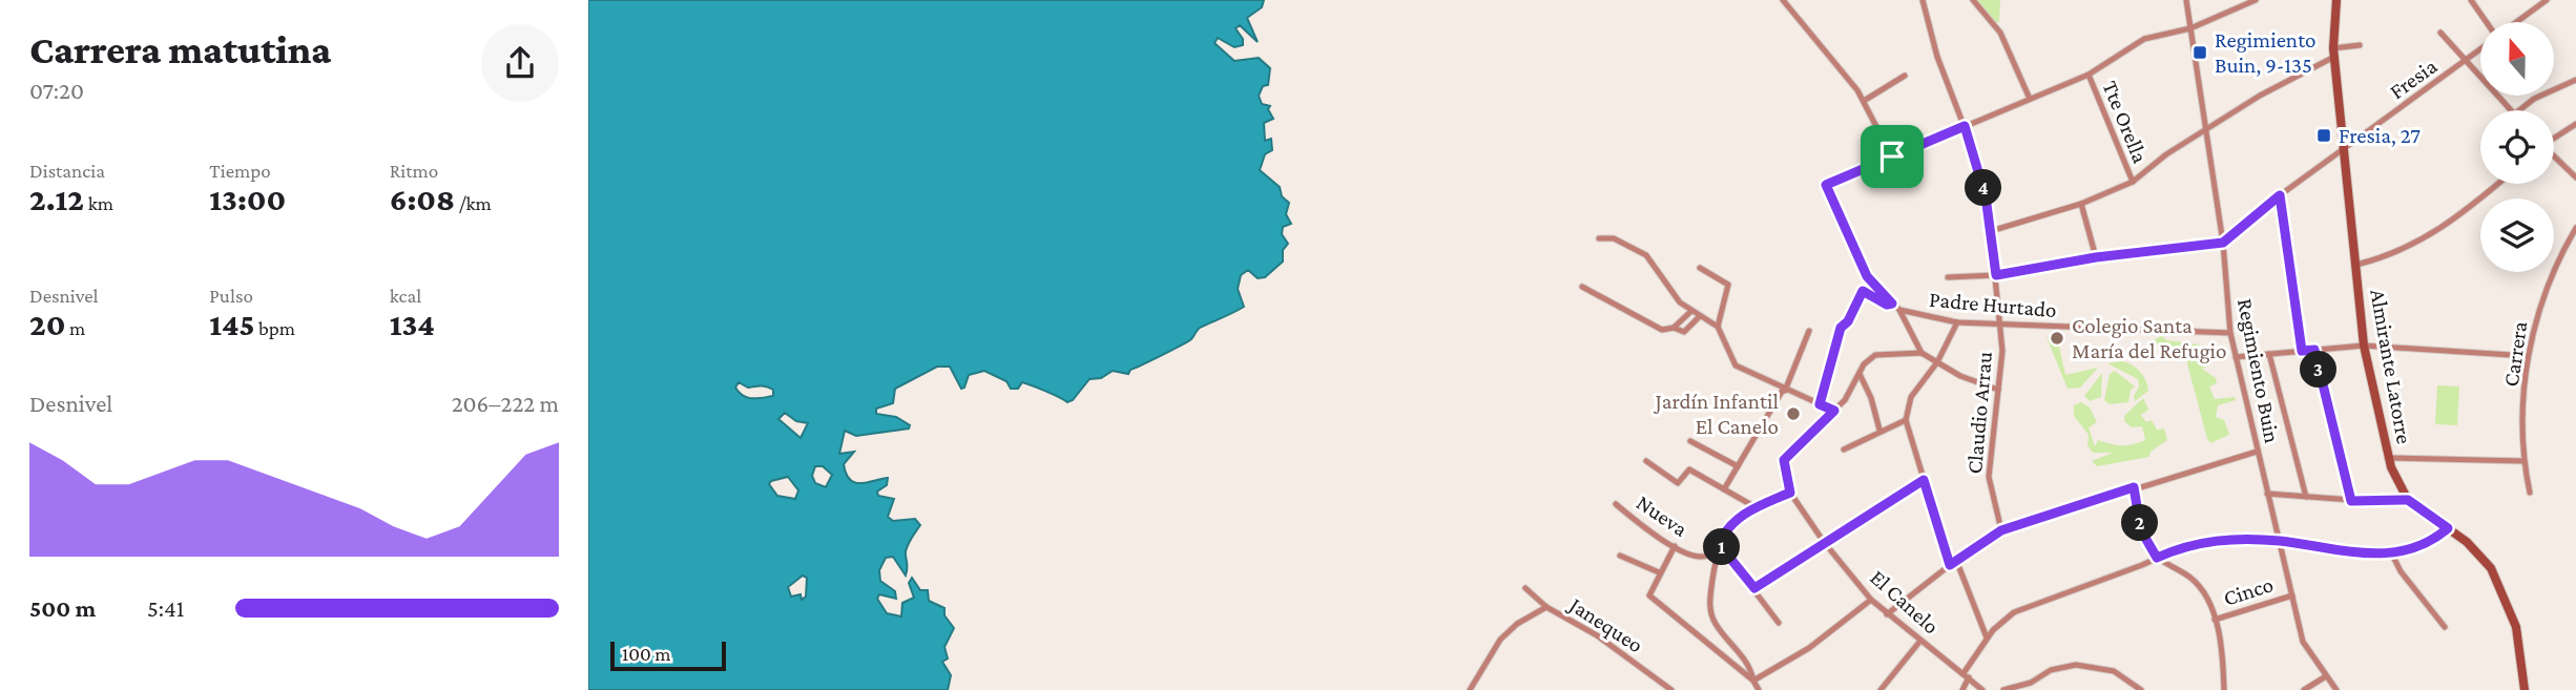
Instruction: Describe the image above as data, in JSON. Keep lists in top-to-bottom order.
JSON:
{
  "streets": {
    "main road": ["Almirante Latorre"],
    "street": [
      "Fresia",
      "Tte Orella",
      "Padre Hurtado",
      "Carrera",
      "Regimiento Buin",
      "Claudio Arrau",
      "Nueva",
      "Cinco",
      "El Canelo",
      "Janequeo"
    ]
  },
  "crossings": [
    ["Fresia", "Almirante Latorre"],
    ["Fresia", "Regimiento Buin"],
    ["Padre Hurtado", "Regimiento Buin"],
    ["Padre Hurtado", "Claudio Arrau"],
    ["Regimiento Buin", "Cinco"]
  ],
  "places": {
    "transit": ["Regimiento Buin, 9-135", "Fresia, 27"],
    "other": ["Colegio Santa María del Refugio", "Jardín Infantil El Canelo"]
  },
  "scale_bar": "100 m",
  "north": "top",
  "page": {
    "heading": ["Carrera matutina", "07:20"],
    "stats": [
      ["Distancia", "2.12 km"],
      ["Tiempo", "13:00"],
      ["Ritmo", "6:08 /km"],
      ["Desnivel", "20 m"],
      ["Pulso", "145 bpm"],
      ["kcal", "134"]
    ],
    "pins": [
      "4",
      "3",
      "2",
      "1"
    ],
    "chart": ["Desnivel", "206–222 m"],
    "list": [
      {
        "name": "500 m",
        "note": "5:41"
      }
    ],
    "scale": "100 m"
  }
}
